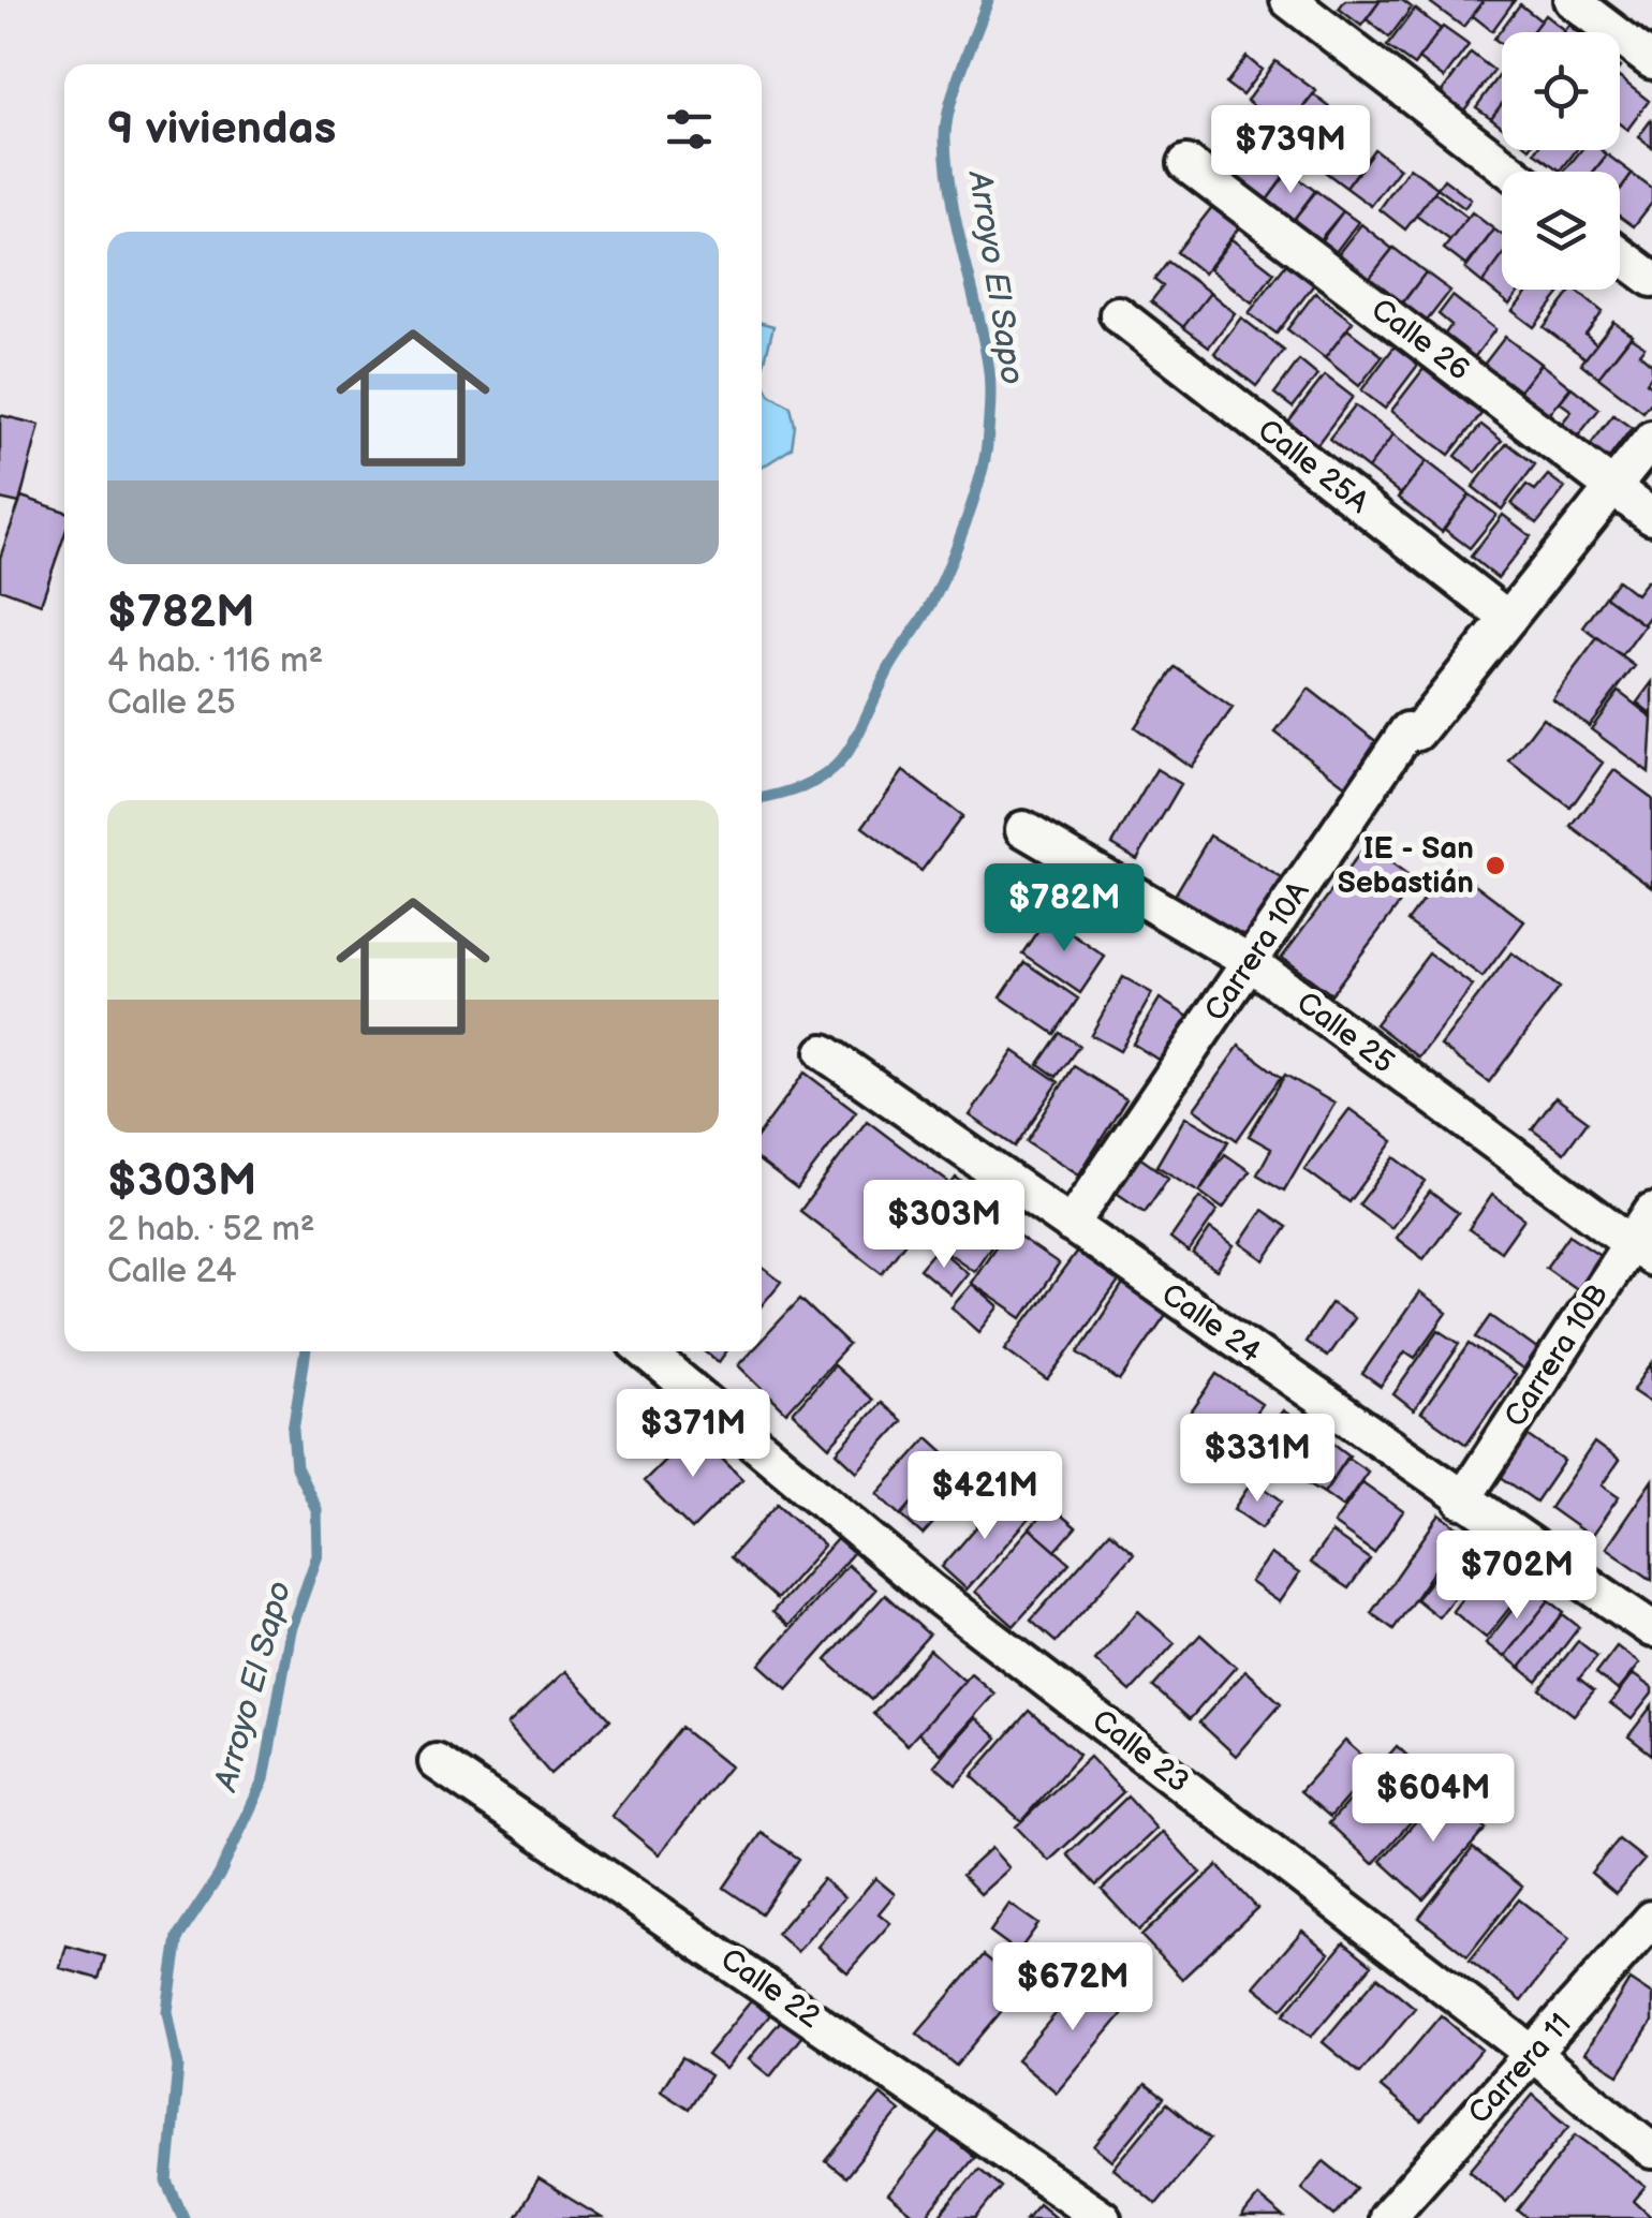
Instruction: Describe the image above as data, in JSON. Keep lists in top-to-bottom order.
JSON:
{
  "streets": {
    "street": [
      "Calle 26",
      "Calle 25A",
      "Carrera 10A",
      "Calle 25",
      "Calle 24",
      "Carrera 10B",
      "Calle 23",
      "Calle 22",
      "Carrera 11"
    ]
  },
  "crossings": [
    ["Calle 26", "Carrera 10A"],
    ["Calle 25A", "Carrera 10A"],
    ["Carrera 10A", "Calle 25"],
    ["Carrera 10A", "Calle 24"],
    ["Calle 25", "Carrera 10B"],
    ["Calle 24", "Carrera 10B"],
    ["Calle 23", "Carrera 11"]
  ],
  "water": ["Arroyo El Sapo"],
  "places": ["IE - San Sebastián"],
  "page": {
    "heading": "9 viviendas",
    "price": [
      "$739M",
      "$782M",
      "$303M",
      "$371M",
      "$331M",
      "$421M",
      "$702M",
      "$604M",
      "$672M"
    ],
    "list": [
      {
        "name": "$782M",
        "note": "4 hab. · 116 m² · Calle 25"
      },
      {
        "name": "$303M",
        "note": "2 hab. · 52 m² · Calle 24"
      }
    ]
  }
}
